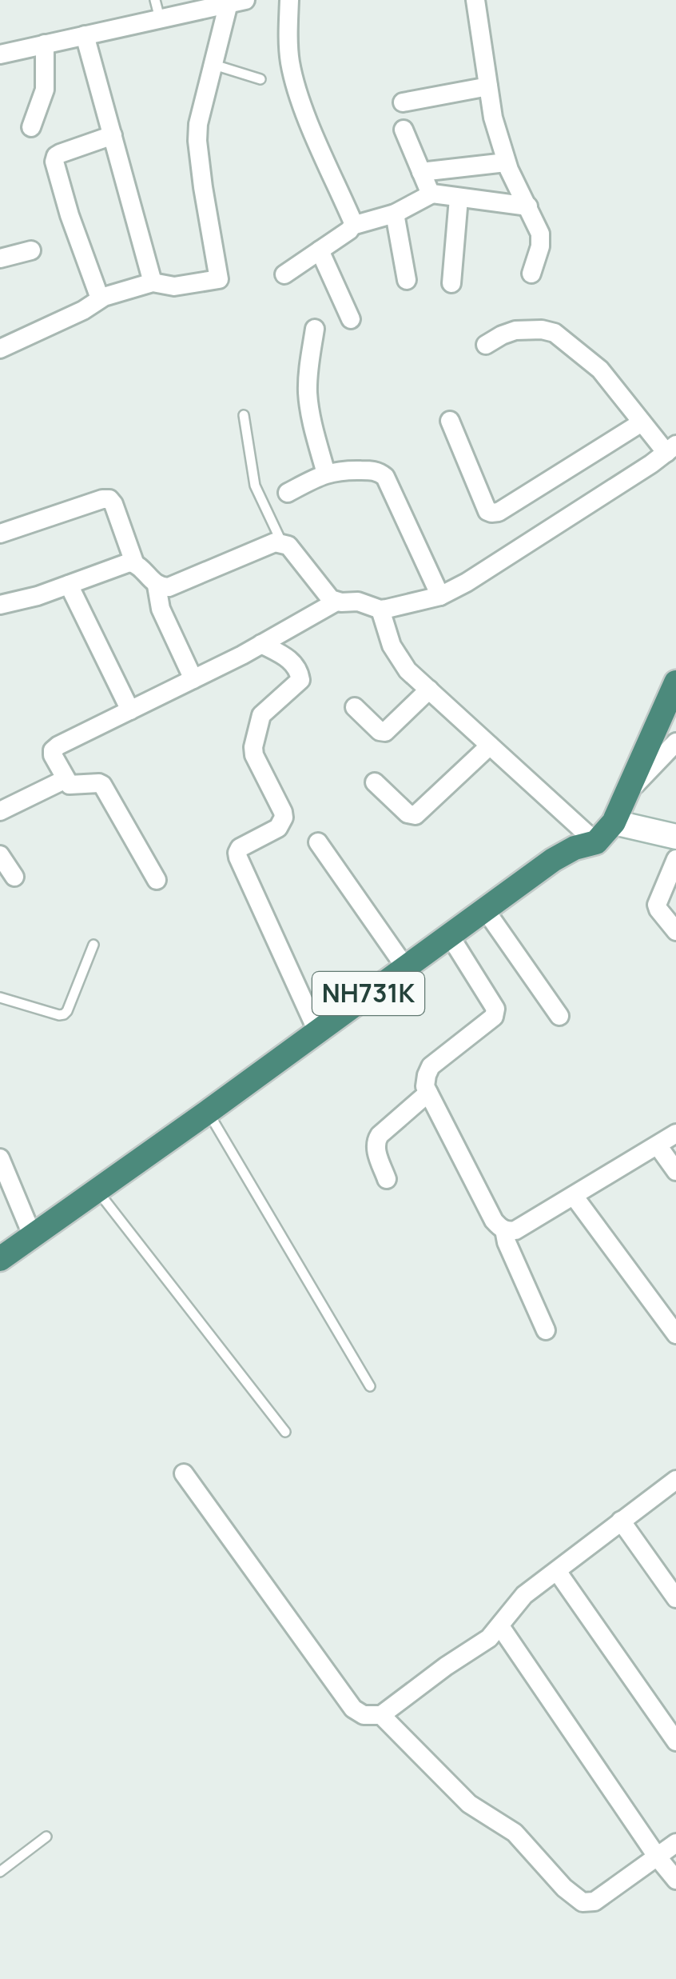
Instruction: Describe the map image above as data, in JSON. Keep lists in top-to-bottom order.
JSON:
{
  "streets": {
    "highway": ["NH731K"]
  }
}
